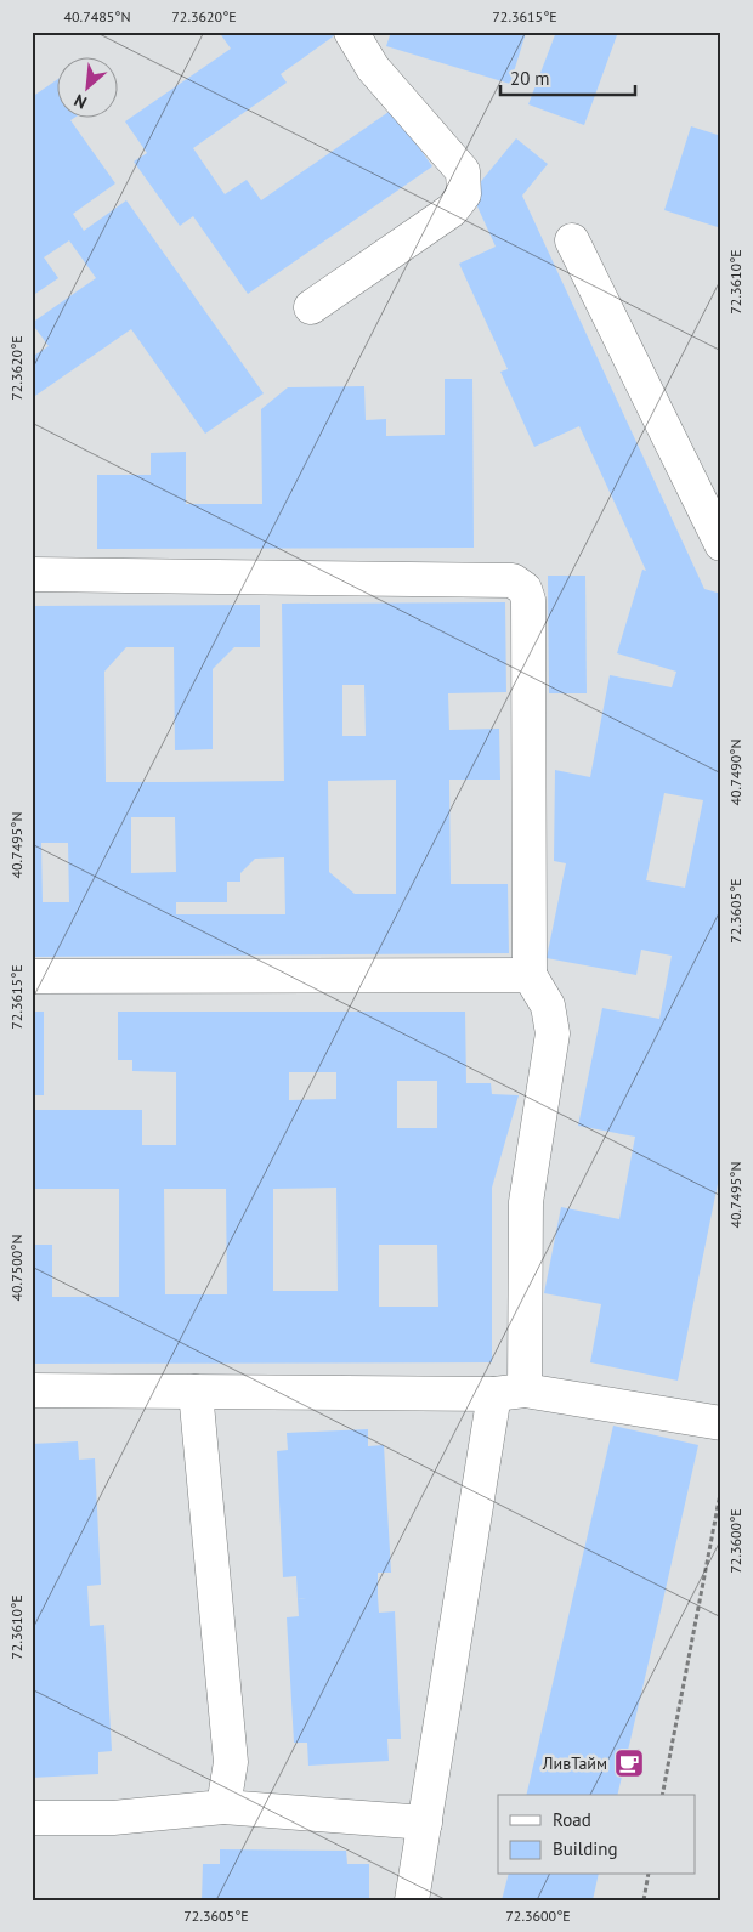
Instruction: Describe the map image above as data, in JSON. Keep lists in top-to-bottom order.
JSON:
{
  "places": {
    "cafe": ["ЛивТайм"]
  },
  "legend": ["Road", "Building"],
  "scale_bar": "20 m",
  "north": "bottom left",
  "coordinates": [
    "40.7485°N",
    "72.3620°E",
    "72.3615°E",
    "72.3610°E",
    "40.7490°N",
    "40.7495°N",
    "72.3605°E",
    "40.7500°N",
    "72.3600°E"
  ]
}
